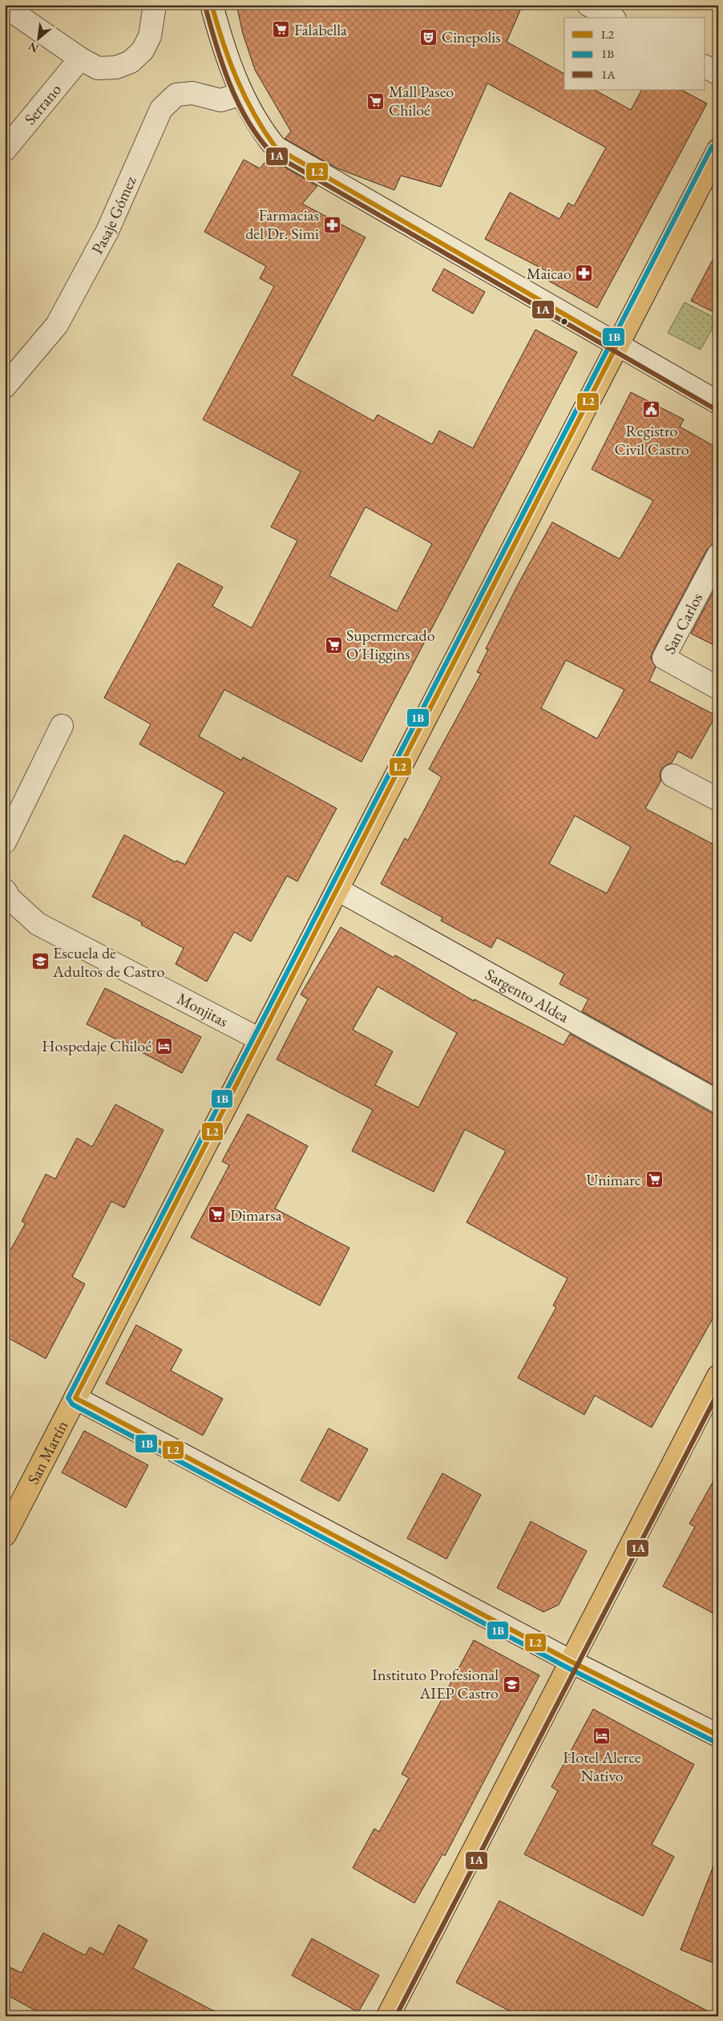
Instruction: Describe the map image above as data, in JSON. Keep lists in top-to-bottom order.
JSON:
{
  "streets": {
    "highway": ["San Martín"],
    "street": [
      "Serrano",
      "Pasaje Gómez",
      "San Carlos",
      "Sargento Aldea",
      "Monjitas"
    ]
  },
  "crossings": [
    ["Sargento Aldea", "San Martín"],
    ["Monjitas", "San Martín"]
  ],
  "places": {
    "supermarket": [
      "Falabella",
      "Mall Paseo Chiloé",
      "Supermercado O'Higgins",
      "Unimarc",
      "Dimarsa"
    ],
    "theatre": ["Cinepolis"],
    "pharmacy": ["Farmacias del Dr. Simi", "Maicao"],
    "public building": ["Registro Civil Castro"],
    "school or university": ["Escuela de Adultos de Castro", "Instituto Profesional AIEP Castro"],
    "hotel": ["Hospedaje Chiloé", "Hotel Alerce Nativo"]
  },
  "lines": ["transit line L2", "transit line 1A", "transit line 1B"],
  "legend": ["L2", "1B", "1A"],
  "north": "bottom left"
}
